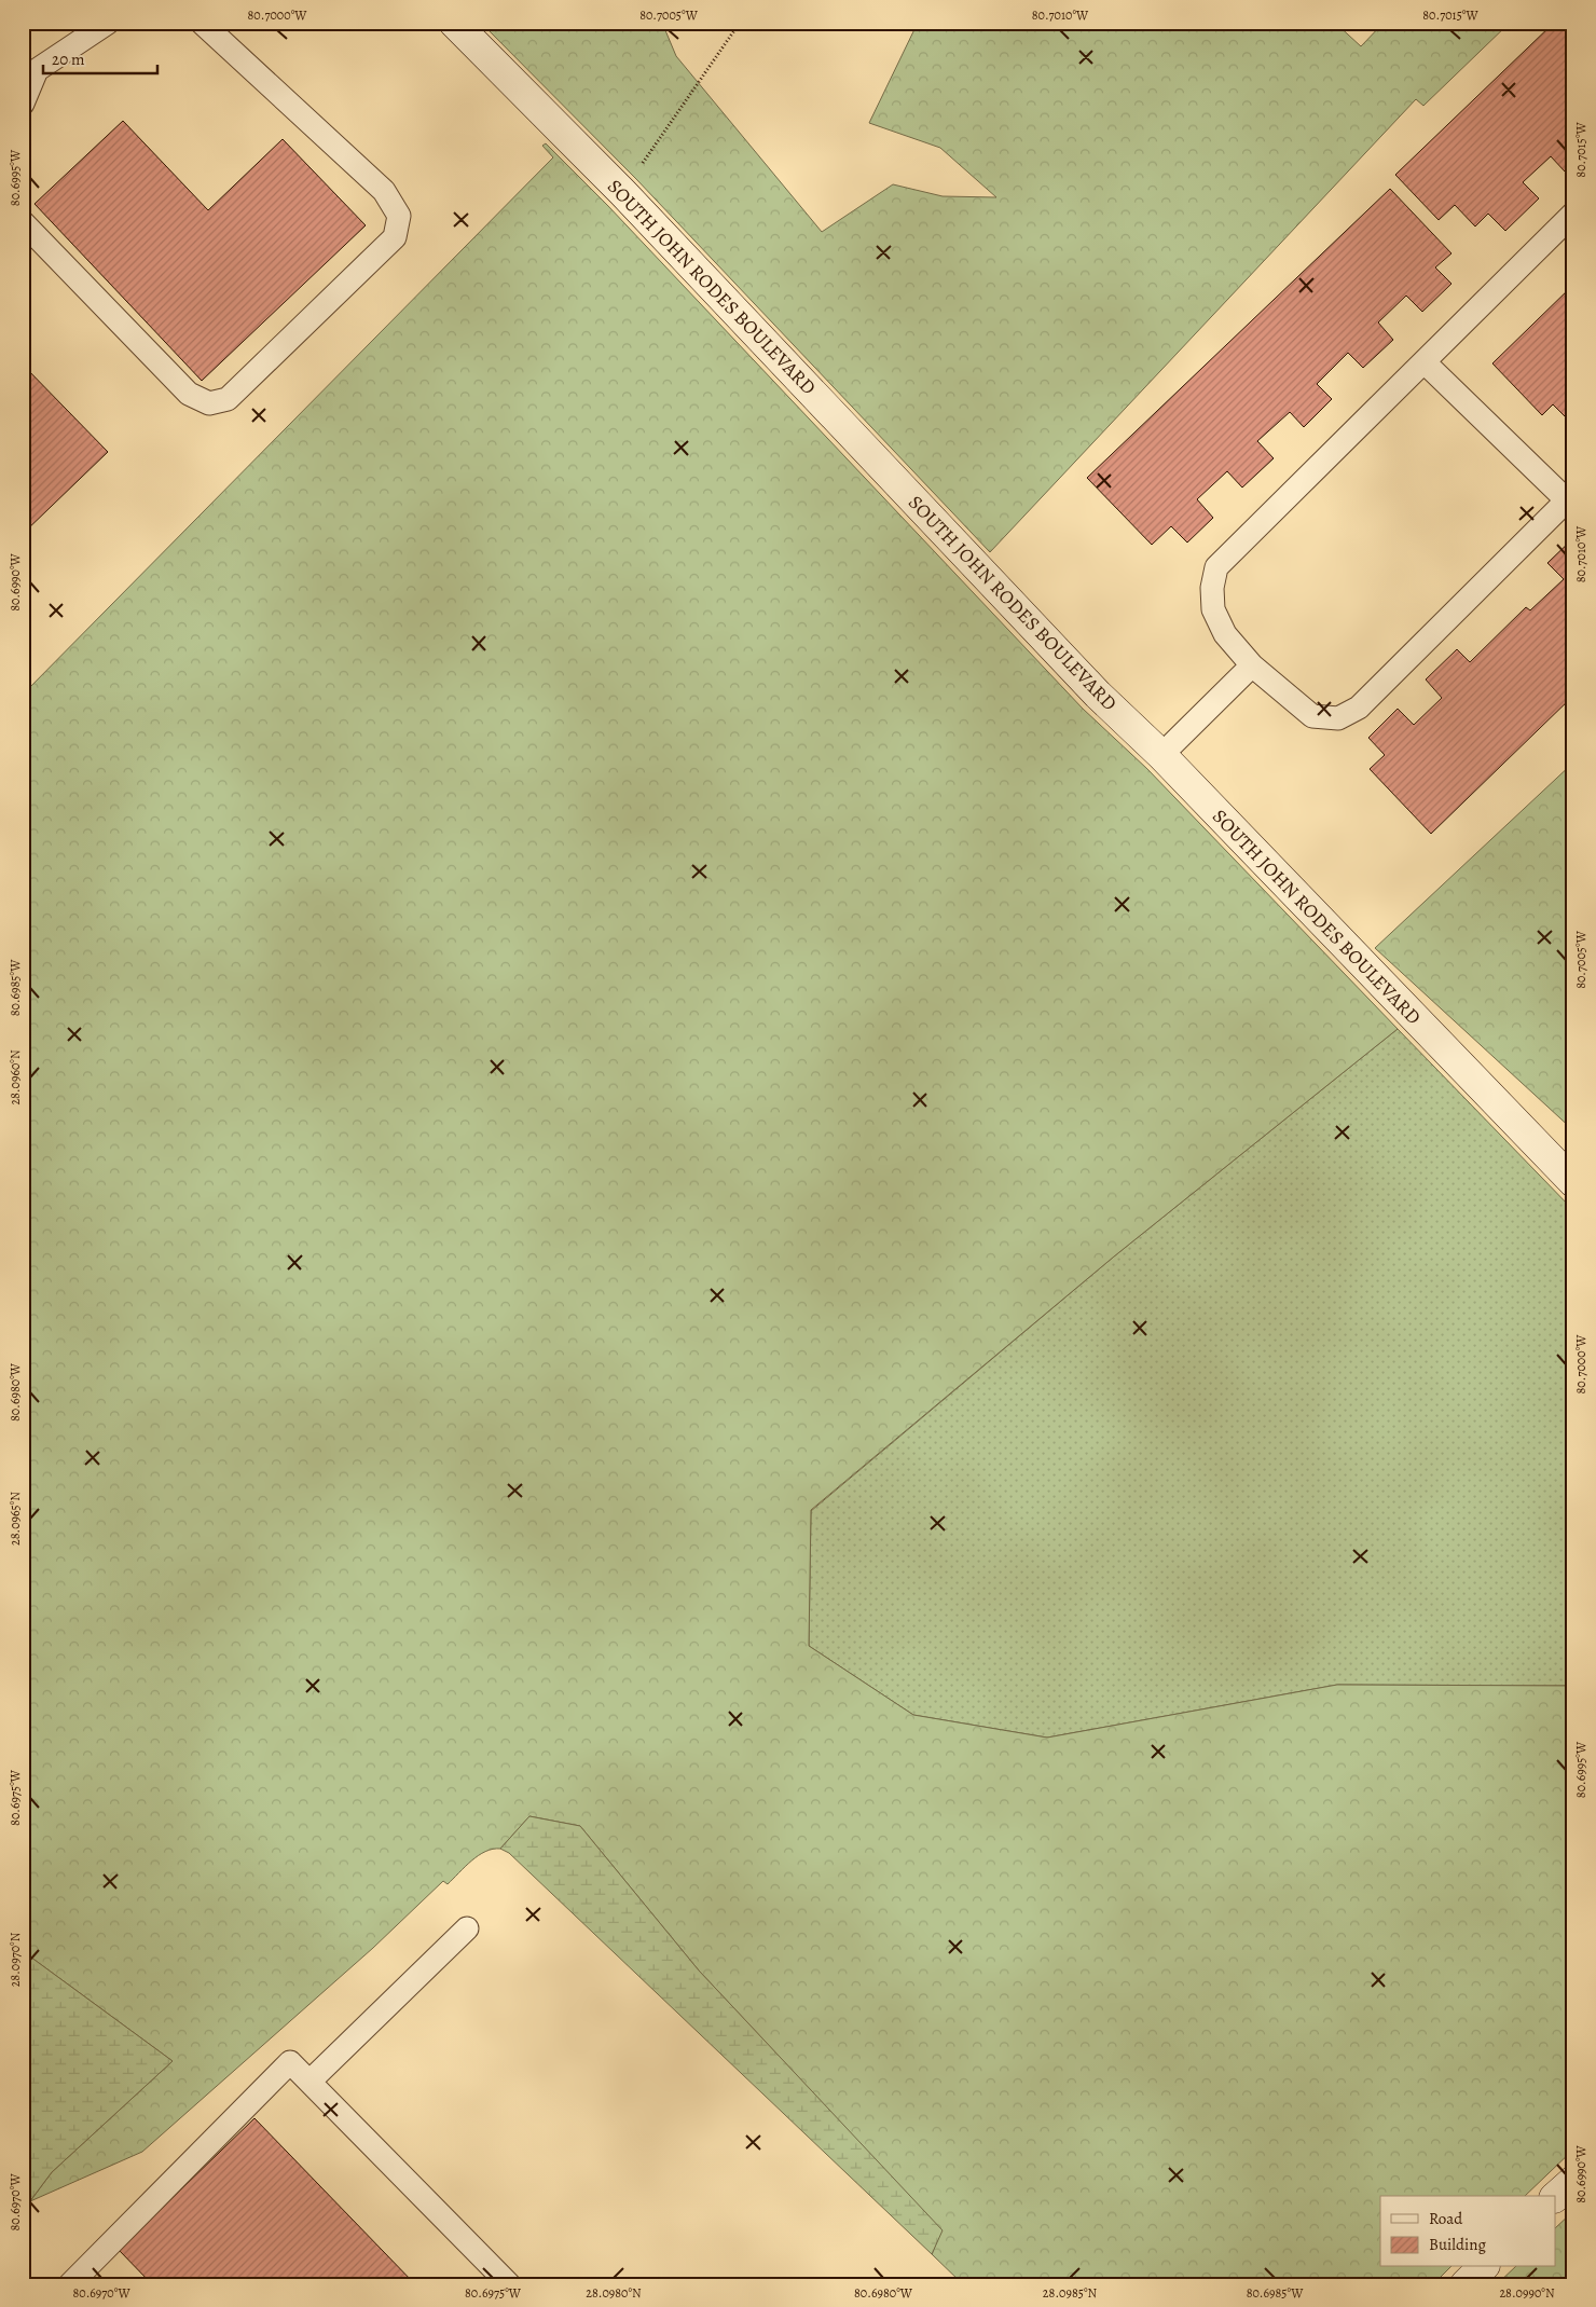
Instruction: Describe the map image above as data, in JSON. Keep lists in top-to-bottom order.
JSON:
{
  "streets": {
    "main road": ["SOUTH JOHN RODES BOULEVARD"]
  },
  "legend": ["Road", "Building"],
  "scale_bar": "20 m",
  "coordinates": [
    "80.7000°W",
    "80.7005°W",
    "80.7010°W",
    "80.7015°W",
    "80.6995°W",
    "80.6990°W",
    "80.6985°W",
    "28.0960°N",
    "80.6980°W",
    "28.0965°N",
    "80.6975°W",
    "28.0970°N",
    "80.6970°W",
    "28.0980°N",
    "28.0985°N",
    "28.0990°N"
  ]
}
